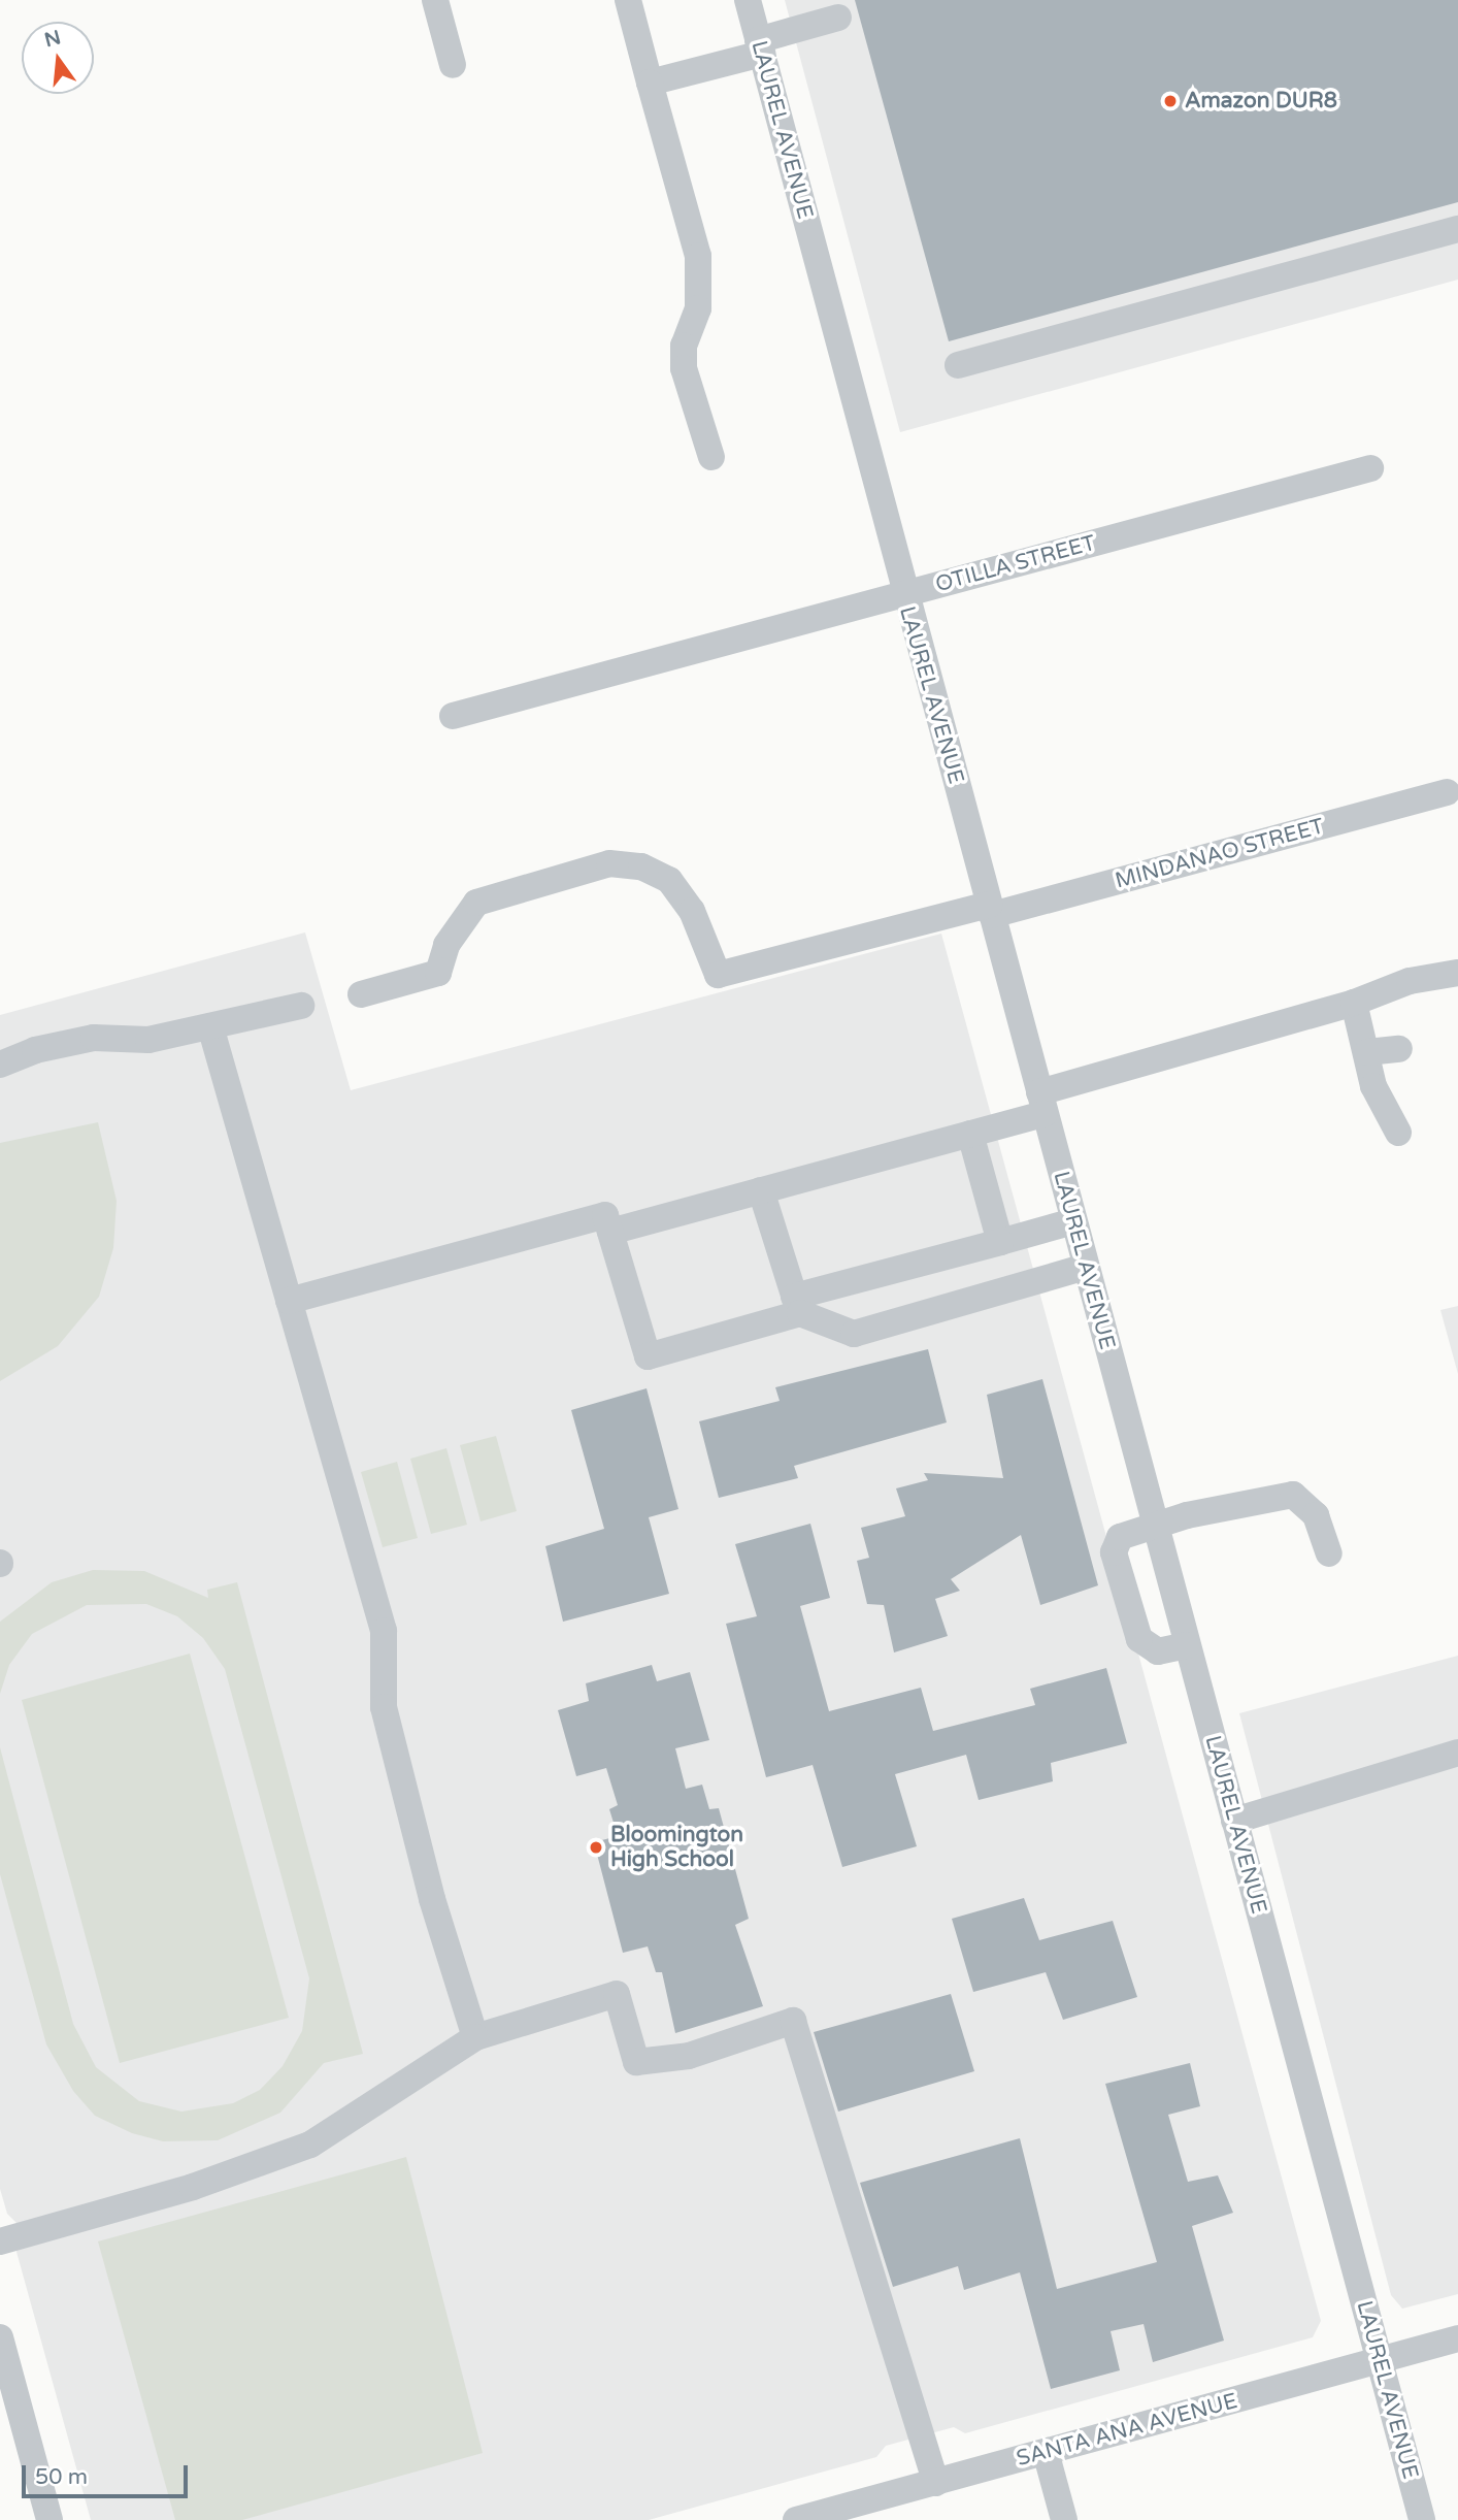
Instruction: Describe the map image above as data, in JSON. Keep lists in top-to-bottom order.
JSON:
{
  "streets": {
    "street": [
      "LAUREL AVENUE",
      "OTILLA STREET",
      "MINDANAO STREET",
      "SANTA ANA AVENUE"
    ]
  },
  "crossings": [
    ["LAUREL AVENUE", "OTILLA STREET"],
    ["LAUREL AVENUE", "MINDANAO STREET"],
    ["LAUREL AVENUE", "SANTA ANA AVENUE"]
  ],
  "places": ["Amazon DUR8", "Bloomington High School"],
  "scale_bar": "50 m",
  "north": "top"
}
